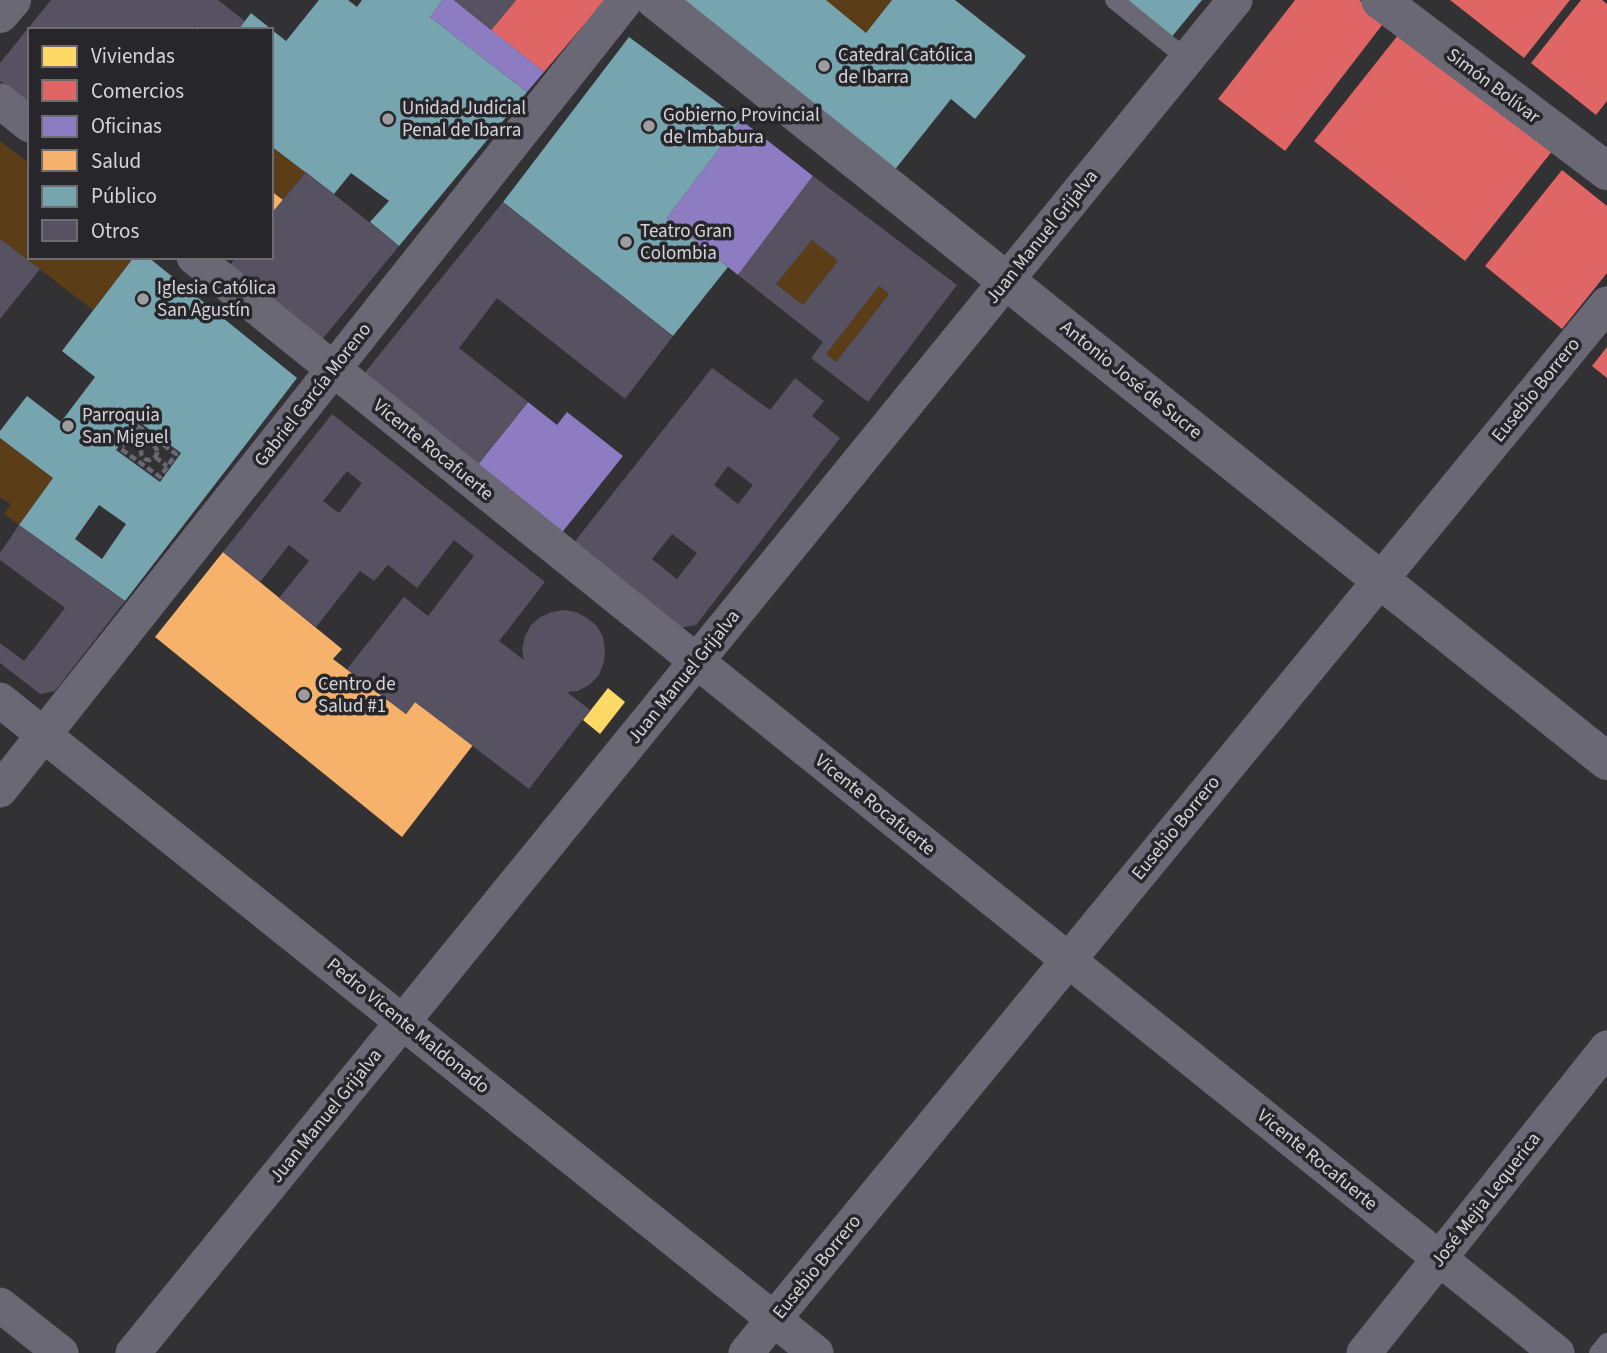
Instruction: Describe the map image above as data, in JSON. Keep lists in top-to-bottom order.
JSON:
{
  "streets": {
    "street": [
      "Simón Bolívar",
      "Juan Manuel Grijalva",
      "Antonio José de Sucre",
      "Eusebio Borrero",
      "Gabriel García Moreno",
      "Vicente Rocafuerte",
      "Pedro Vicente Maldonado",
      "José Mejia Lequerica"
    ]
  },
  "crossings": [
    ["Juan Manuel Grijalva", "Antonio José de Sucre"],
    ["Juan Manuel Grijalva", "Vicente Rocafuerte"],
    ["Juan Manuel Grijalva", "Pedro Vicente Maldonado"],
    ["Antonio José de Sucre", "Eusebio Borrero"],
    ["Eusebio Borrero", "Vicente Rocafuerte"],
    ["Eusebio Borrero", "Pedro Vicente Maldonado"],
    ["Gabriel García Moreno", "Vicente Rocafuerte"],
    ["Gabriel García Moreno", "Pedro Vicente Maldonado"],
    ["Vicente Rocafuerte", "José Mejia Lequerica"]
  ],
  "places": [
    "Catedral Católica de Ibarra",
    "Unidad Judicial Penal de Ibarra",
    "Gobierno Provincial de Imbabura",
    "Teatro Gran Colombia",
    "Iglesia Católica San Agustín",
    "Parroquia San Miguel",
    "Centro de Salud #1"
  ],
  "legend": [
    "Viviendas",
    "Comercios",
    "Oficinas",
    "Salud",
    "Público",
    "Otros"
  ]
}
